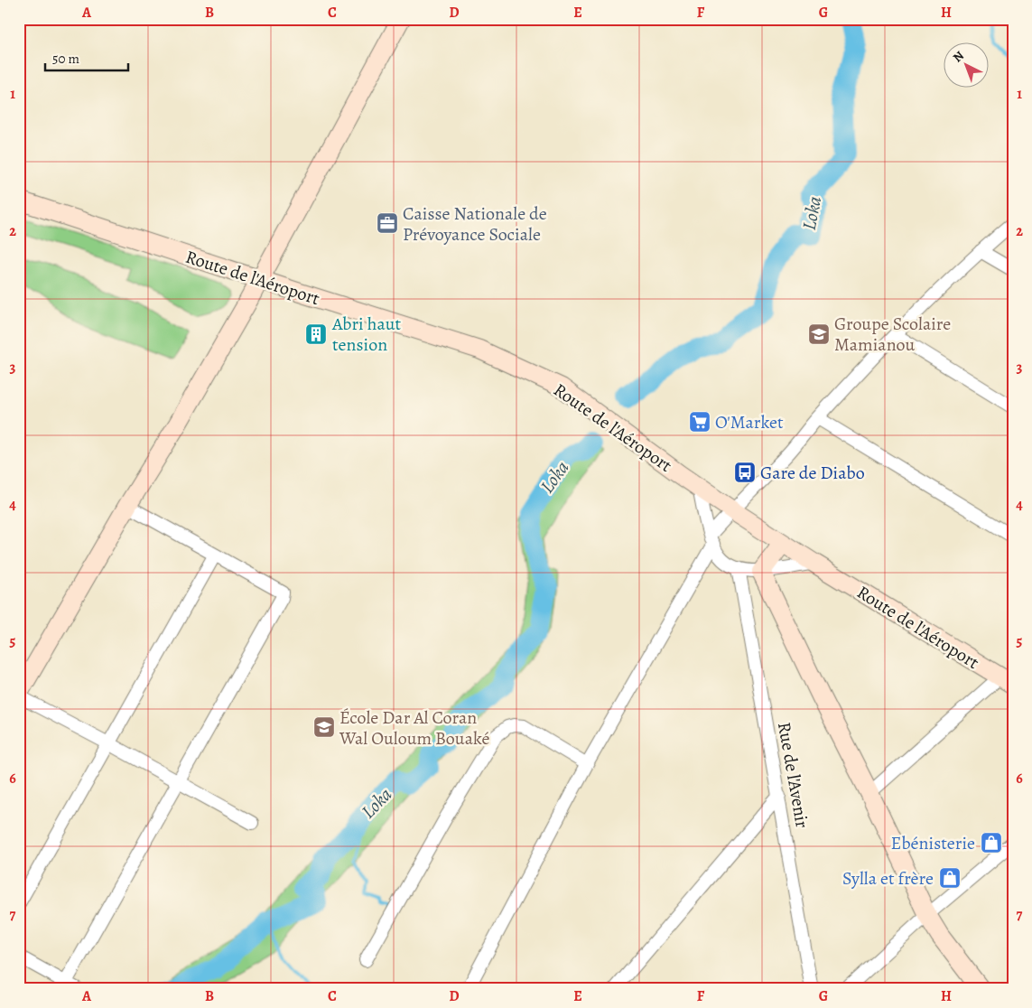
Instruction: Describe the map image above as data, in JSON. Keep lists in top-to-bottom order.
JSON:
{
  "streets": {
    "street": ["Route de l'Aéroport", "Rue de l'Avenir"]
  },
  "water": ["Loka"],
  "places": {
    "office": ["Caisse Nationale de Prévoyance Sociale"],
    "building": ["Abri haut tension"],
    "school or university": ["Groupe Scolaire Mamianou", "École Dar Al Coran Wal Ouloum Bouaké"],
    "supermarket": ["O'Market"],
    "bus stop": ["Gare de Diabo"],
    "shop": ["Ebénisterie", "Sylla et frère"]
  },
  "scale_bar": "50 m",
  "north": "top left",
  "grid": {
    "columns": [
      "A",
      "B",
      "C",
      "D",
      "E",
      "F",
      "G",
      "H"
    ],
    "rows": [
      "1",
      "2",
      "3",
      "4",
      "5",
      "6",
      "7"
    ]
  }
}
